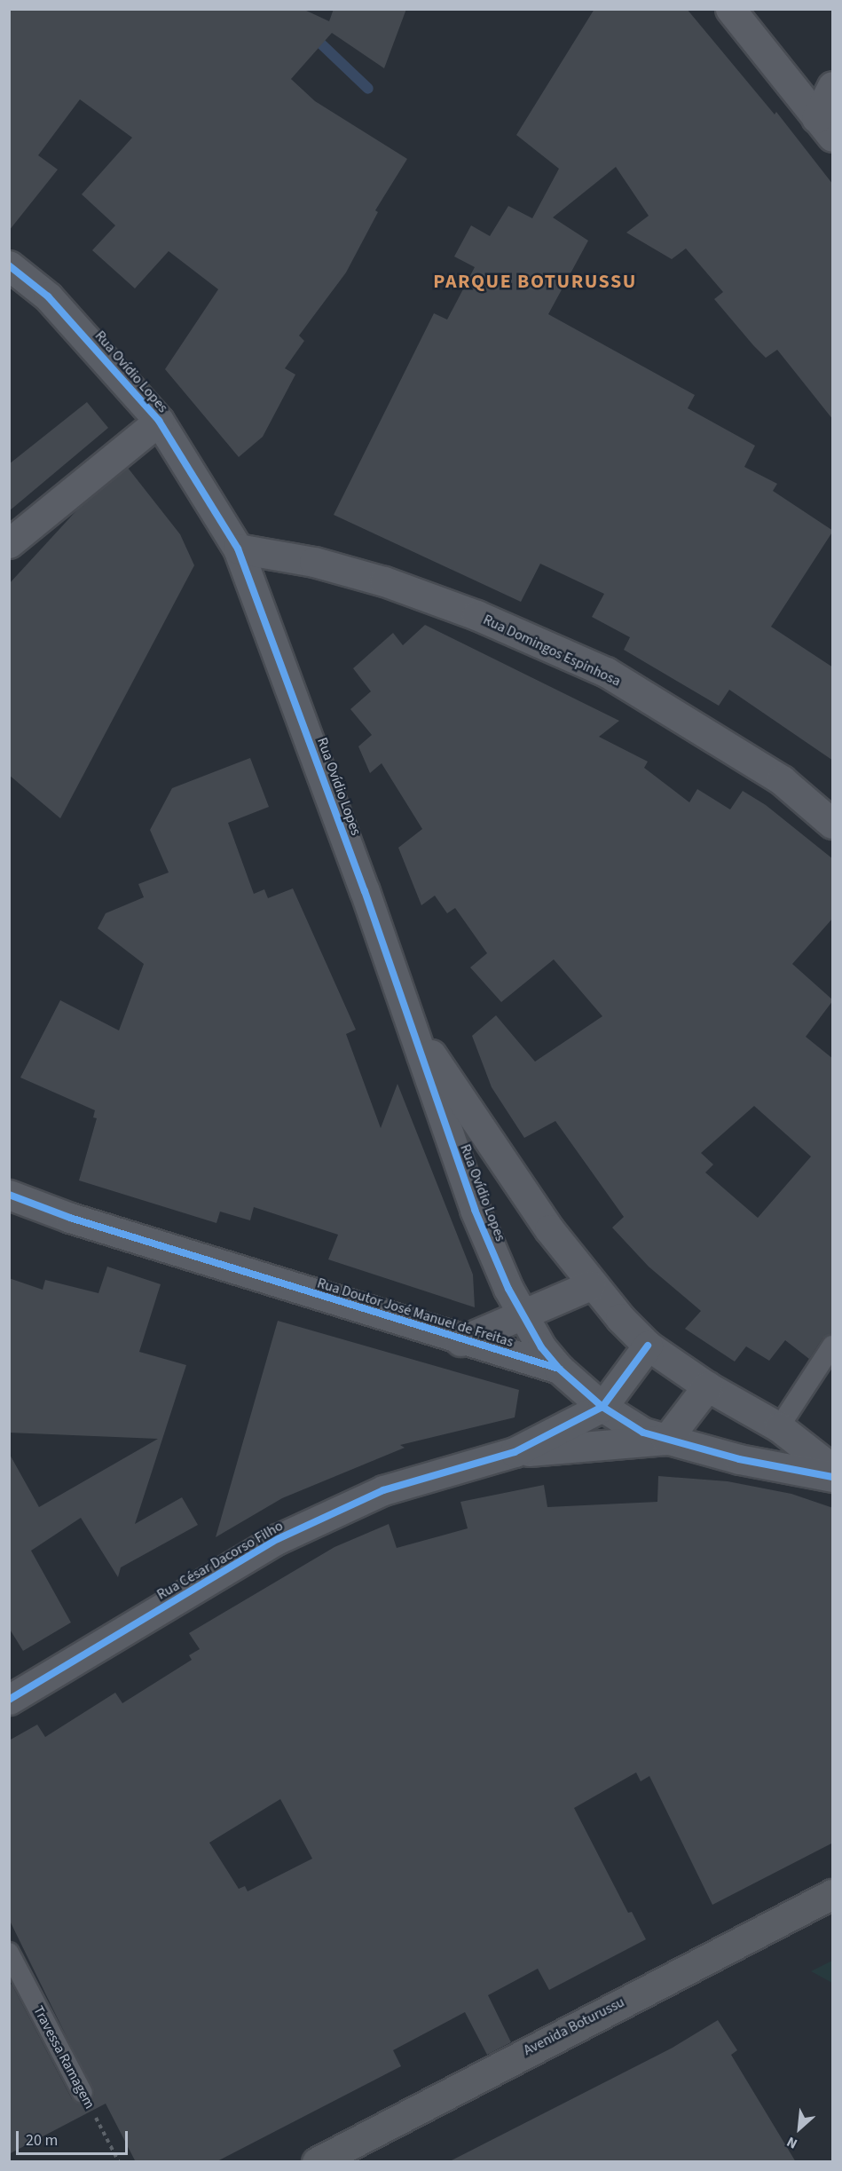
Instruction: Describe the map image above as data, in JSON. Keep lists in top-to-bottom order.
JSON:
{
  "streets": {
    "main road": ["Avenida Boturussu"],
    "street": [
      "Rua Ovídio Lopes",
      "Rua Domingos Espinhosa",
      "Rua Doutor José Manuel de Freitas",
      "Rua César Dacorso Filho"
    ],
    "lane": ["Travessa Ramagem"]
  },
  "crossings": [
    ["Rua Ovídio Lopes", "Rua Domingos Espinhosa"],
    ["Rua Ovídio Lopes", "Rua Doutor José Manuel de Freitas"],
    ["Rua Doutor José Manuel de Freitas", "Rua César Dacorso Filho"]
  ],
  "districts": ["PARQUE BOTURUSSU"],
  "scale_bar": "20 m",
  "north": "bottom left"
}
